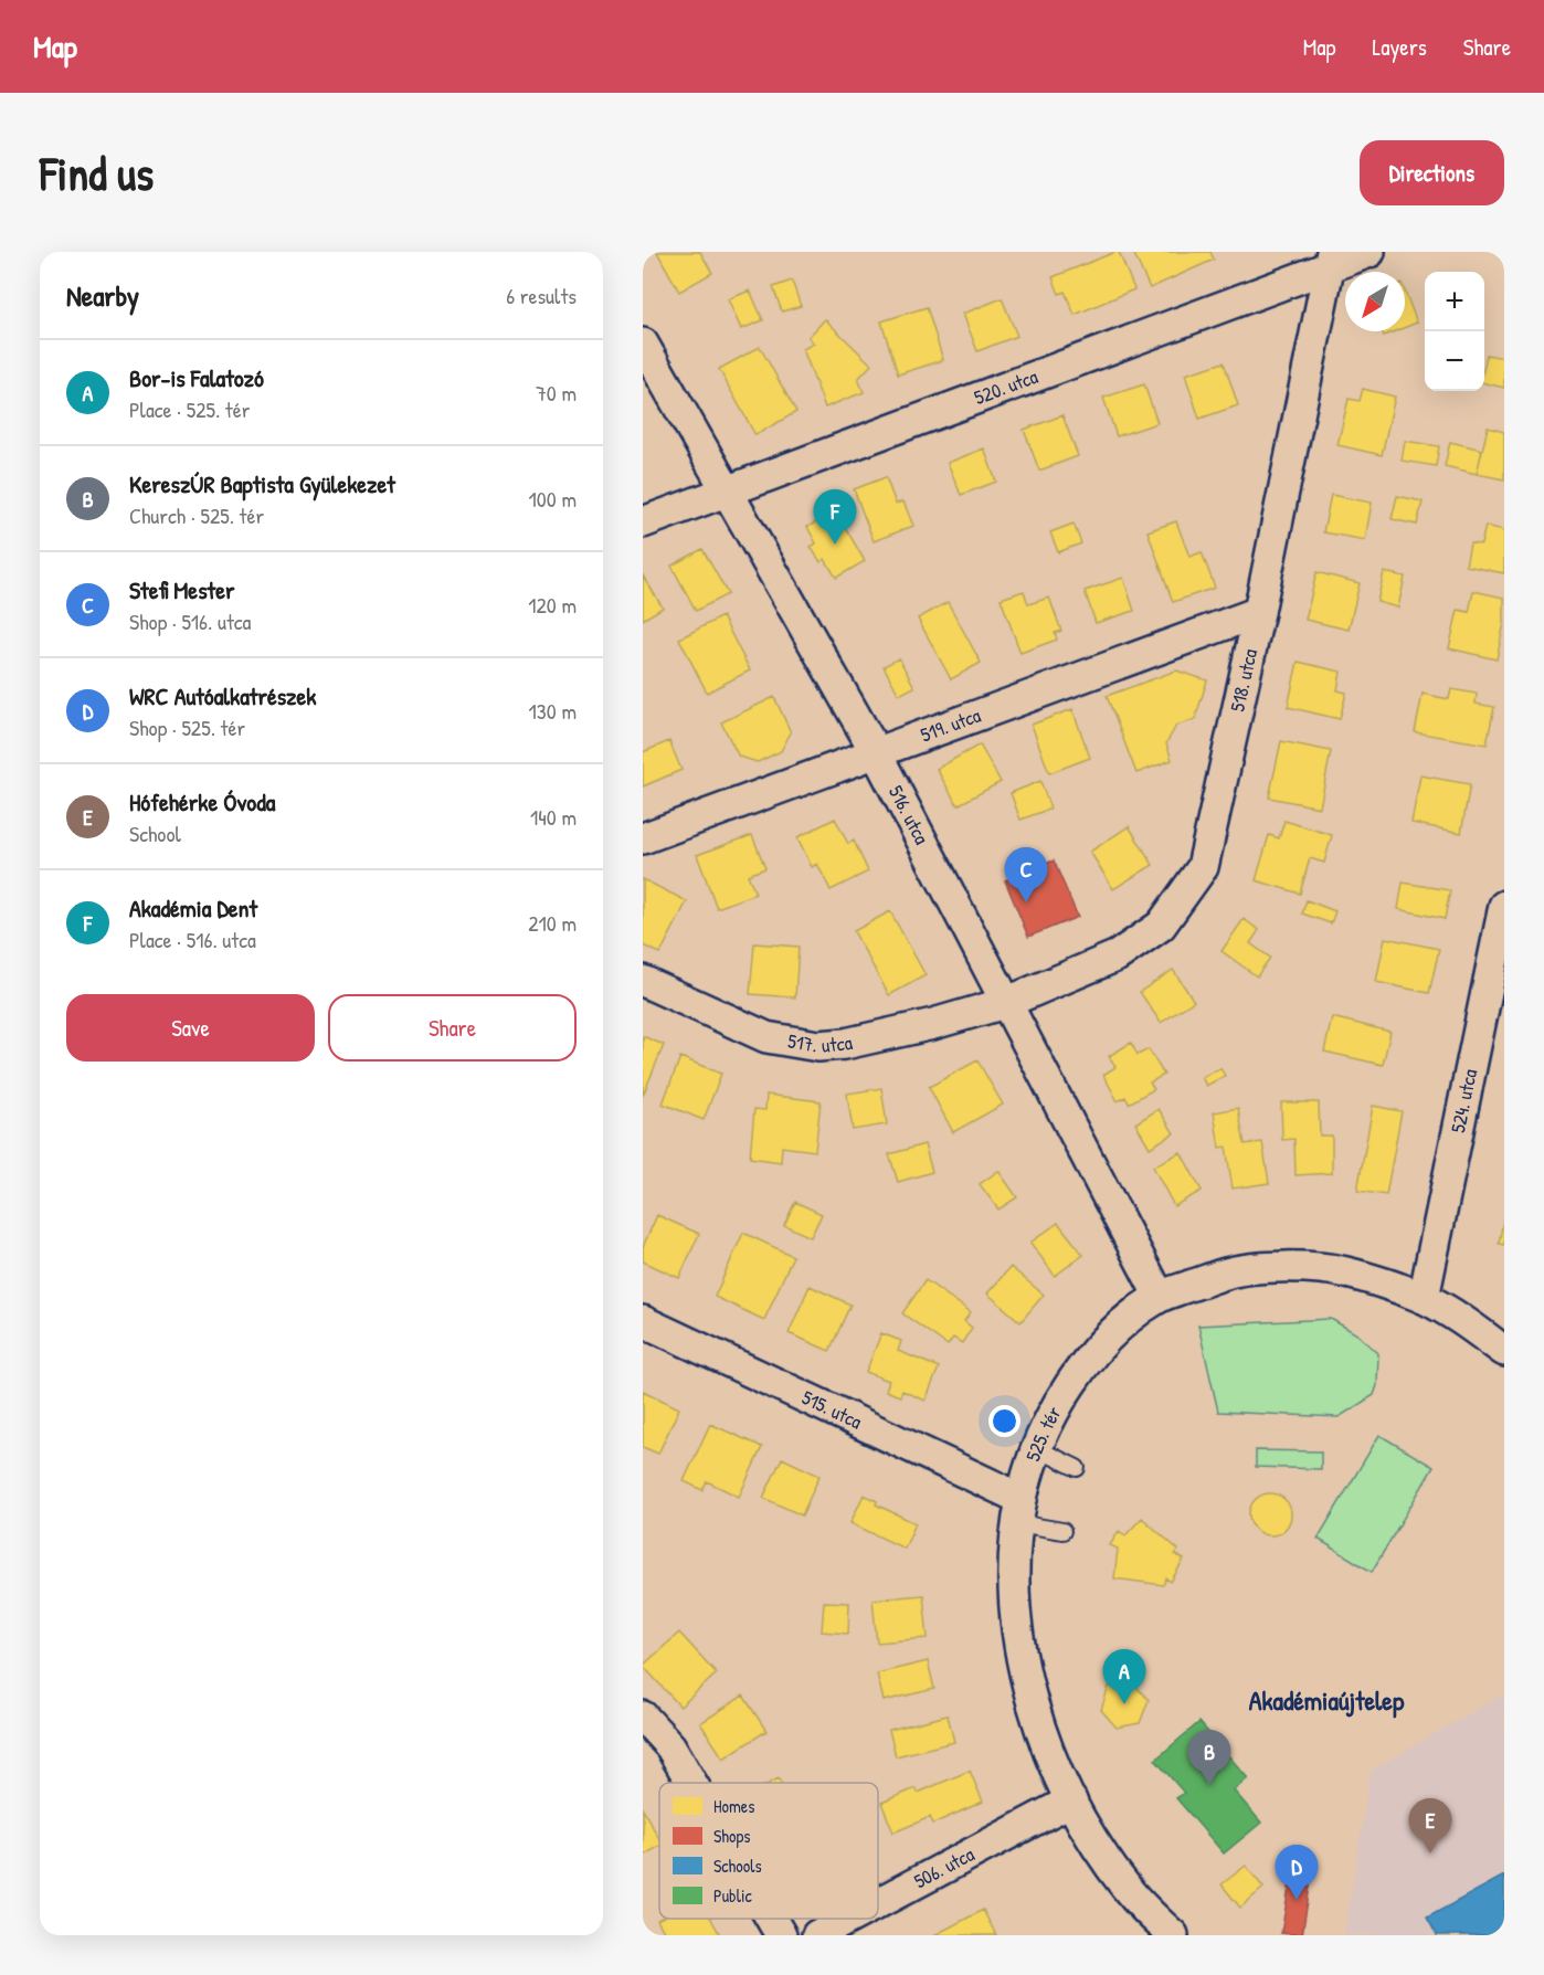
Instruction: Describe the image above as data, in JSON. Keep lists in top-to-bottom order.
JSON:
{
  "streets": {
    "street": [
      "520. utca",
      "518. utca",
      "519. utca",
      "516. utca",
      "517. utca",
      "524. utca",
      "515. utca",
      "525. tér",
      "506. utca"
    ]
  },
  "crossings": [
    ["520. utca", "518. utca"],
    ["520. utca", "516. utca"],
    ["518. utca", "519. utca"],
    ["518. utca", "516. utca"],
    ["518. utca", "517. utca"],
    ["519. utca", "516. utca"],
    ["516. utca", "517. utca"],
    ["516. utca", "525. tér"],
    ["524. utca", "525. tér"],
    ["515. utca", "525. tér"],
    ["525. tér", "506. utca"]
  ],
  "districts": ["Akadémiaújtelep"],
  "legend": [
    "Homes",
    "Shops",
    "Schools",
    "Public"
  ],
  "north": "bottom left",
  "page": {
    "header": "Map",
    "nav": ["Map", "Layers", "Share"],
    "buttons": [
      "Directions",
      ["Save", "Share"]
    ],
    "title": "Find us",
    "heading": ["Nearby", "6 results"],
    "map_buttons": ["+", "−"],
    "list": [
      {
        "mark": "A",
        "name": "Bor-is Falatozó",
        "note": "Place · 525. tér",
        "value": "70 m"
      },
      {
        "mark": "B",
        "name": "KereszÚR Baptista Gyülekezet",
        "note": "Church · 525. tér",
        "value": "100 m"
      },
      {
        "mark": "C",
        "name": "Stefi Mester",
        "note": "Shop · 516. utca",
        "value": "120 m"
      },
      {
        "mark": "D",
        "name": "WRC Autóalkatrészek",
        "note": "Shop · 525. tér",
        "value": "130 m"
      },
      {
        "mark": "E",
        "name": "Hófehérke Óvoda",
        "note": "School",
        "value": "140 m"
      },
      {
        "mark": "F",
        "name": "Akadémia Dent",
        "note": "Place · 516. utca",
        "value": "210 m"
      }
    ],
    "pins": [
      "F",
      "C",
      "A",
      "B",
      "E",
      "D"
    ]
  }
}
